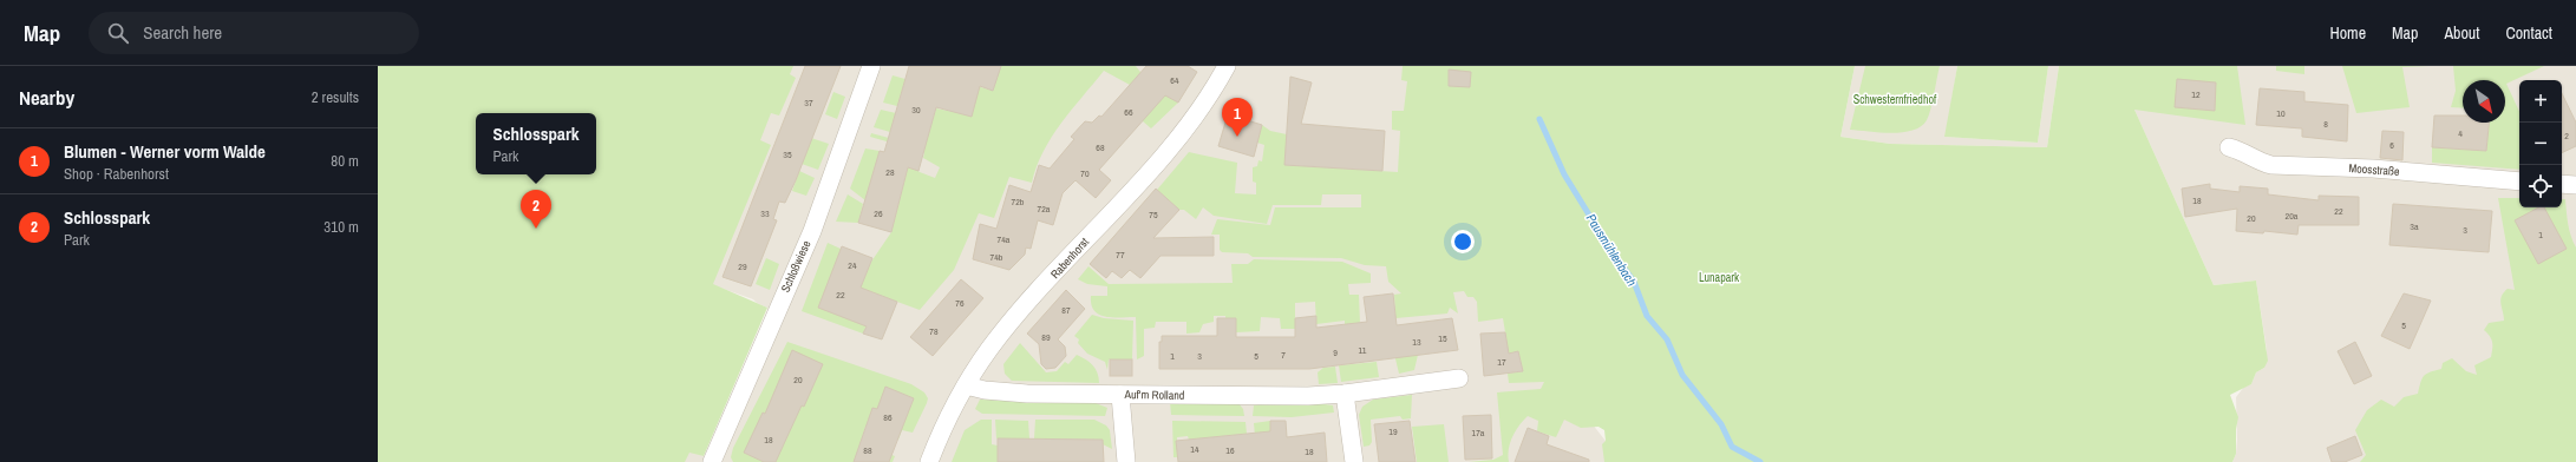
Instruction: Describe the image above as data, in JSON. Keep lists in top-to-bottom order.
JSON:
{
  "streets": {
    "street": [
      "Moosstraße",
      "Rabenhorst",
      "Schloßwiese",
      "Auf'm Rolland"
    ]
  },
  "crossings": [
    ["Rabenhorst", "Auf'm Rolland"]
  ],
  "water": ["Pausmühlenbach"],
  "parks": ["Schwesternfriedhof", "Lunapark"],
  "house_numbers": [
    "64",
    "12",
    "37",
    "30",
    "66",
    "10",
    "8",
    "4",
    "2",
    "6",
    "68",
    "35",
    "28",
    "70",
    "18",
    "72b",
    "72a",
    "22",
    "33",
    "26",
    "75",
    "20a",
    "20",
    "3a",
    "3",
    "1",
    "74a",
    "77",
    "74b",
    "24",
    "29",
    "22",
    "76",
    "87",
    "5",
    "78",
    "89",
    "15",
    "13",
    "11",
    "9",
    "7",
    "1",
    "3",
    "5",
    "17",
    "20",
    "86",
    "19",
    "17a",
    "18",
    "14",
    "88",
    "16",
    "18"
  ],
  "north": "bottom right",
  "page": {
    "header": "Map",
    "search": "Search here",
    "nav": [
      "Home",
      "Map",
      "About",
      "Contact"
    ],
    "heading": ["Nearby", "2 results"],
    "map_buttons": ["+", "−"],
    "pins": ["1", "2"],
    "popup": ["Schlosspark", "Park"],
    "list": [
      {
        "mark": "1",
        "name": "Blumen - Werner vorm Walde",
        "note": "Shop · Rabenhorst",
        "value": "80 m"
      },
      {
        "mark": "2",
        "name": "Schlosspark",
        "note": "Park",
        "value": "310 m"
      }
    ]
  }
}
